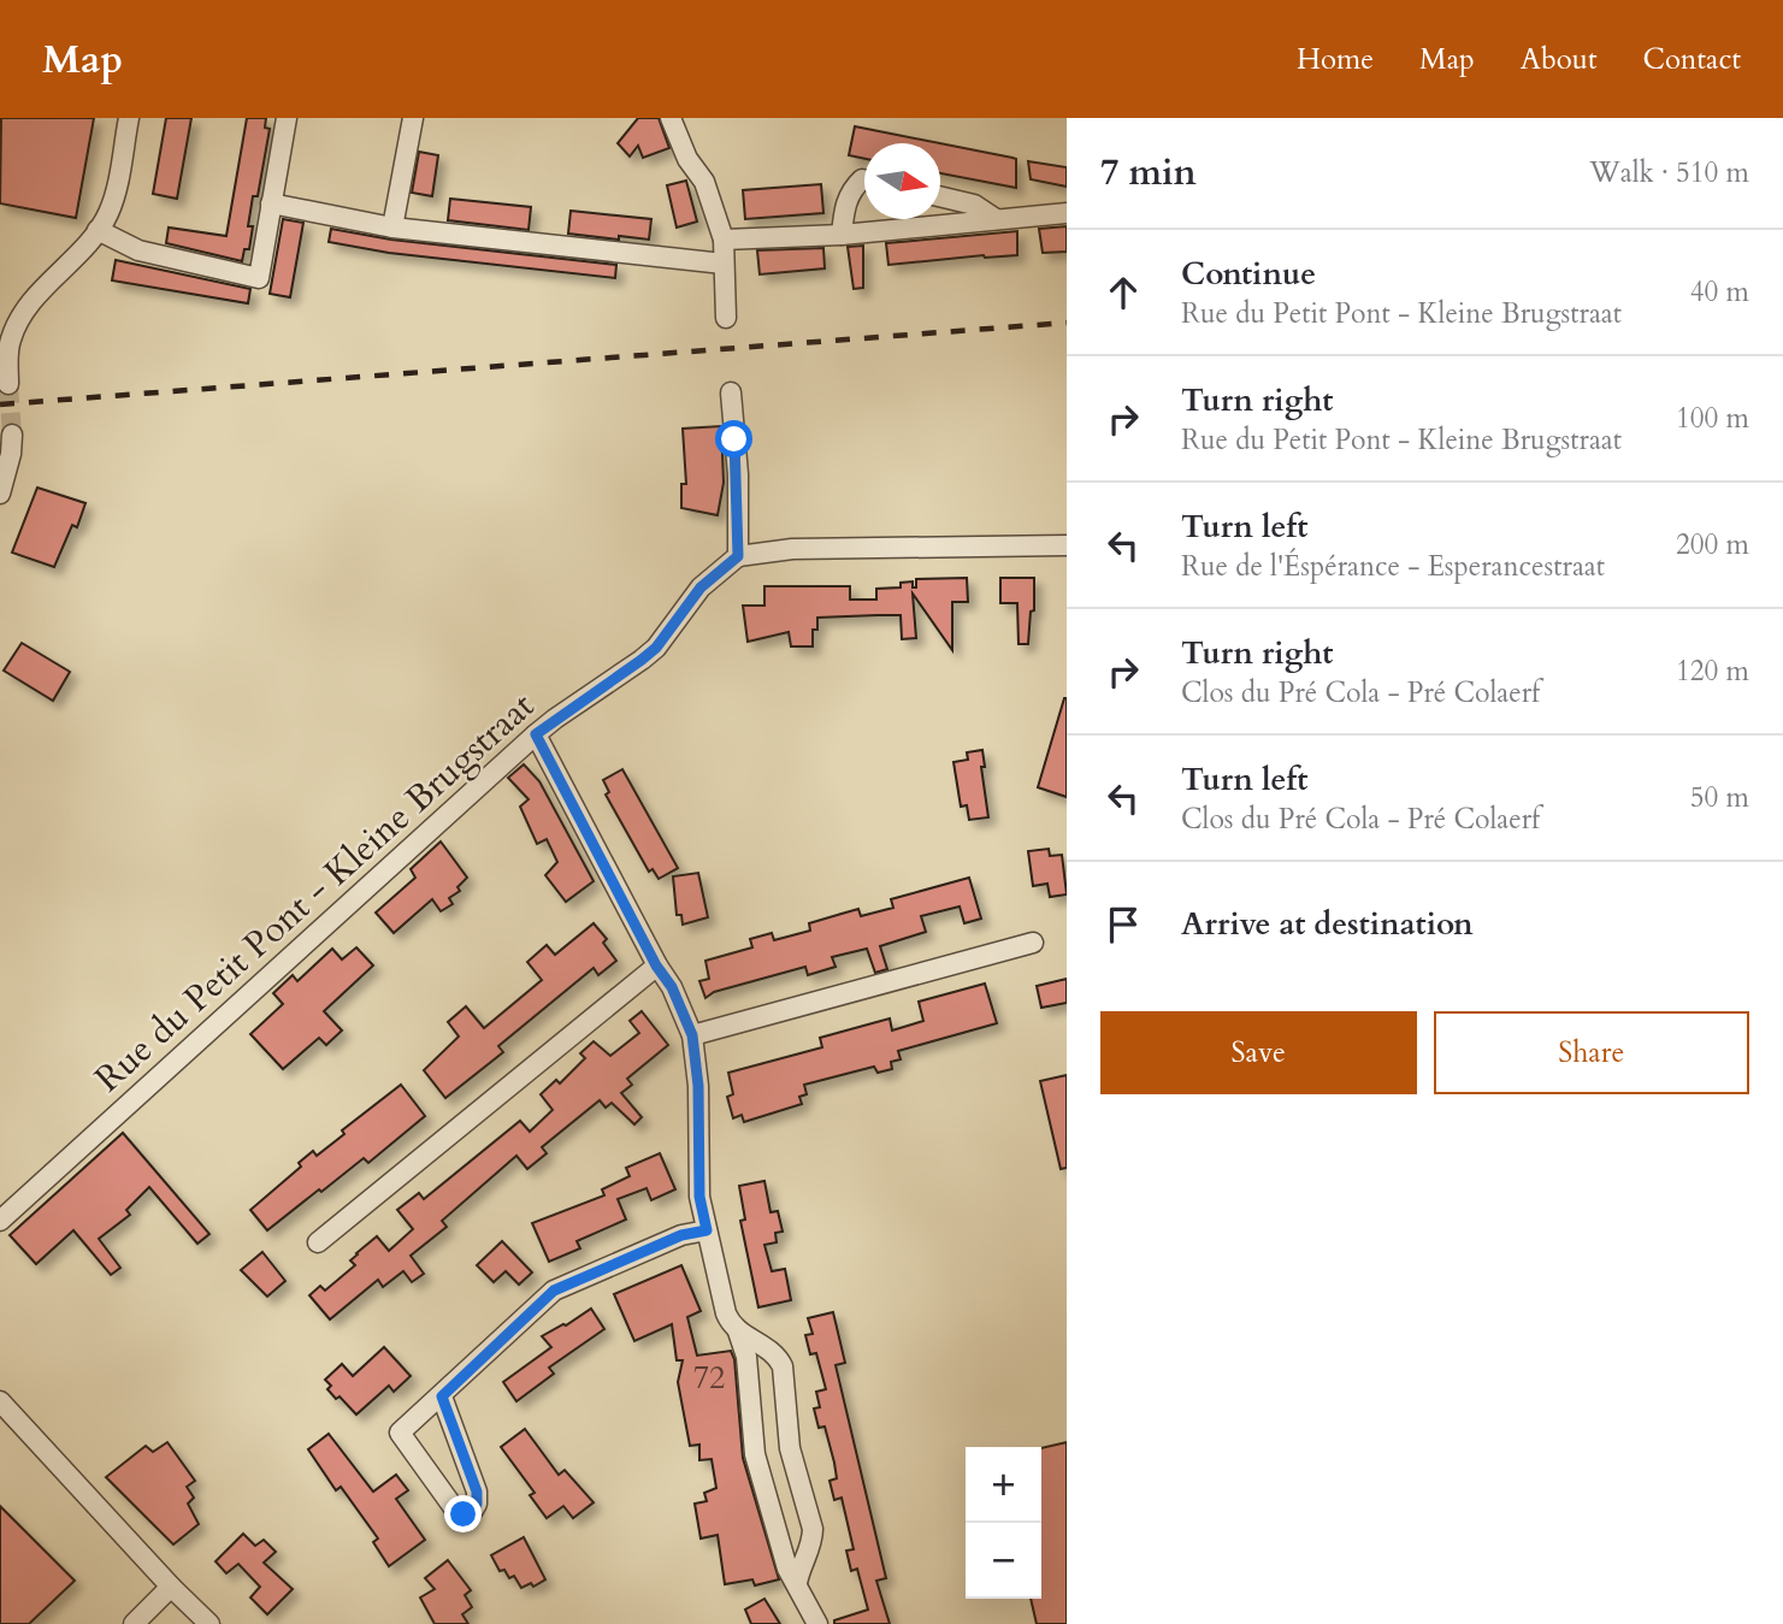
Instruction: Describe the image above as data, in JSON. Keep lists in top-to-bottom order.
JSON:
{
  "streets": {
    "street": ["Rue du Petit Pont - Kleine Brugstraat"]
  },
  "house_numbers": ["72"],
  "north": "right",
  "page": {
    "header": "Map",
    "nav": [
      "Home",
      "Map",
      "About",
      "Contact"
    ],
    "heading": ["7 min", "Walk · 510 m"],
    "list": [
      ["Continue", "Rue du Petit Pont - Kleine Brugstraat", "40 m"],
      ["Turn right", "Rue du Petit Pont - Kleine Brugstraat", "100 m"],
      ["Turn left", "Rue de l'Éspérance - Esperancestraat", "200 m"],
      ["Turn right", "Clos du Pré Cola - Pré Colaerf", "120 m"],
      ["Turn left", "Clos du Pré Cola - Pré Colaerf", "50 m"],
      "Arrive at destination"
    ],
    "buttons": ["Save", "Share"],
    "map_buttons": ["+", "−"]
  }
}
